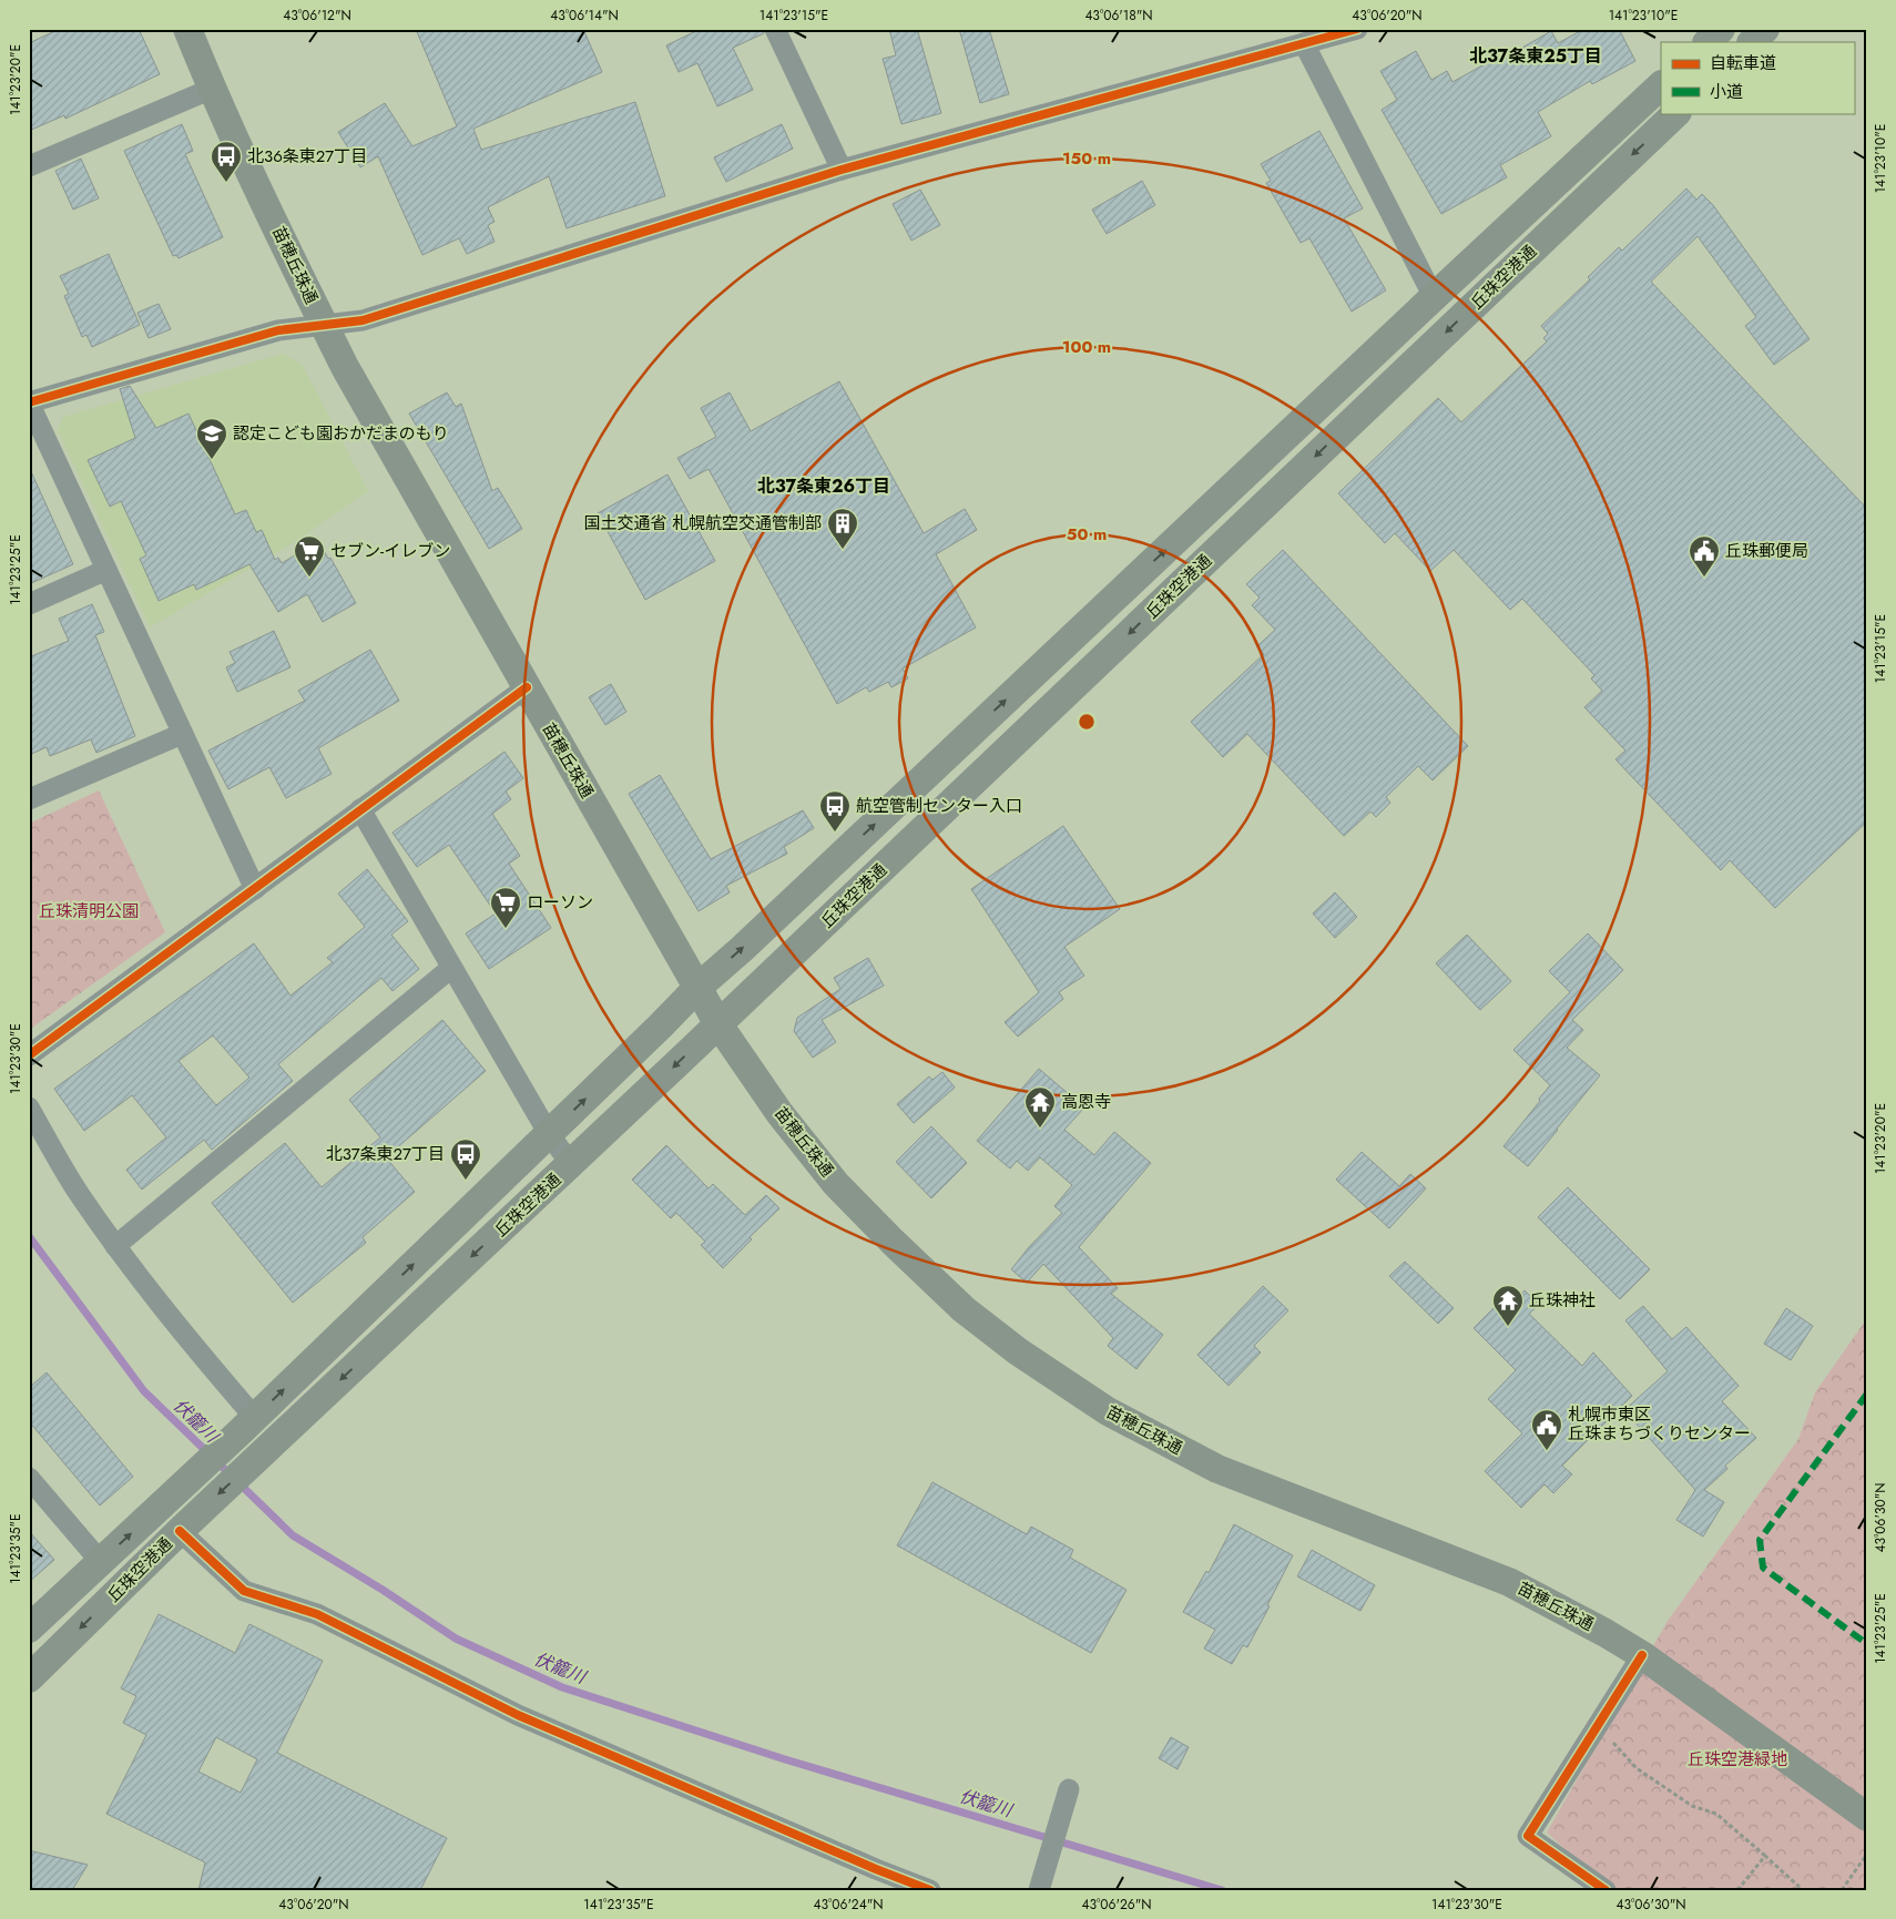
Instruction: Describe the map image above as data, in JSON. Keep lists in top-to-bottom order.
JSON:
{
  "streets": {
    "main road": ["苗穂丘珠通", "丘珠空港通"]
  },
  "crossings": [
    ["苗穂丘珠通", "丘珠空港通"]
  ],
  "districts": ["北37条東25丁目", "北37条東26丁目"],
  "water": ["伏籠川"],
  "parks": ["丘珠清明公園", "丘珠空港緑地"],
  "places": {
    "bus stop": ["北36条東27丁目", "航空管制センター入口", "北37条東27丁目"],
    "school or university": ["認定こども園おかだまのもり"],
    "building": ["国土交通省 札幌航空交通管制部"],
    "supermarket": ["セブン-イレブン", "ローソン"],
    "public building": ["丘珠郵便局", "札幌市東区 丘珠まちづくりセンター"],
    "temple": ["高恩寺", "丘珠神社"]
  },
  "legend": ["自転車道", "小道"],
  "coordinates": [
    "43°06'12\"N",
    "43°06'14\"N",
    "141°23'15\"E",
    "43°06'18\"N",
    "43°06'20\"N",
    "141°23'10\"E",
    "141°23'20\"E",
    "141°23'25\"E",
    "141°23'30\"E",
    "43°06'30\"N",
    "141°23'35\"E",
    "43°06'24\"N",
    "43°06'26\"N"
  ],
  "rings": ["150 m", "100 m", "50 m"]
}
